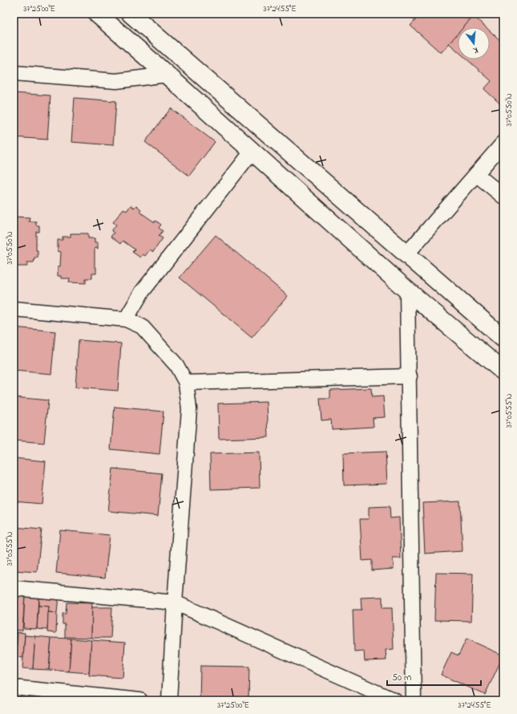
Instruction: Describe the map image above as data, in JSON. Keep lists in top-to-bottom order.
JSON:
{
  "scale_bar": "50 m",
  "north": "bottom",
  "coordinates": [
    "37°25'00\"E",
    "37°24'55\"E",
    "37°05'50\"N",
    "37°05'55\"N"
  ]
}
